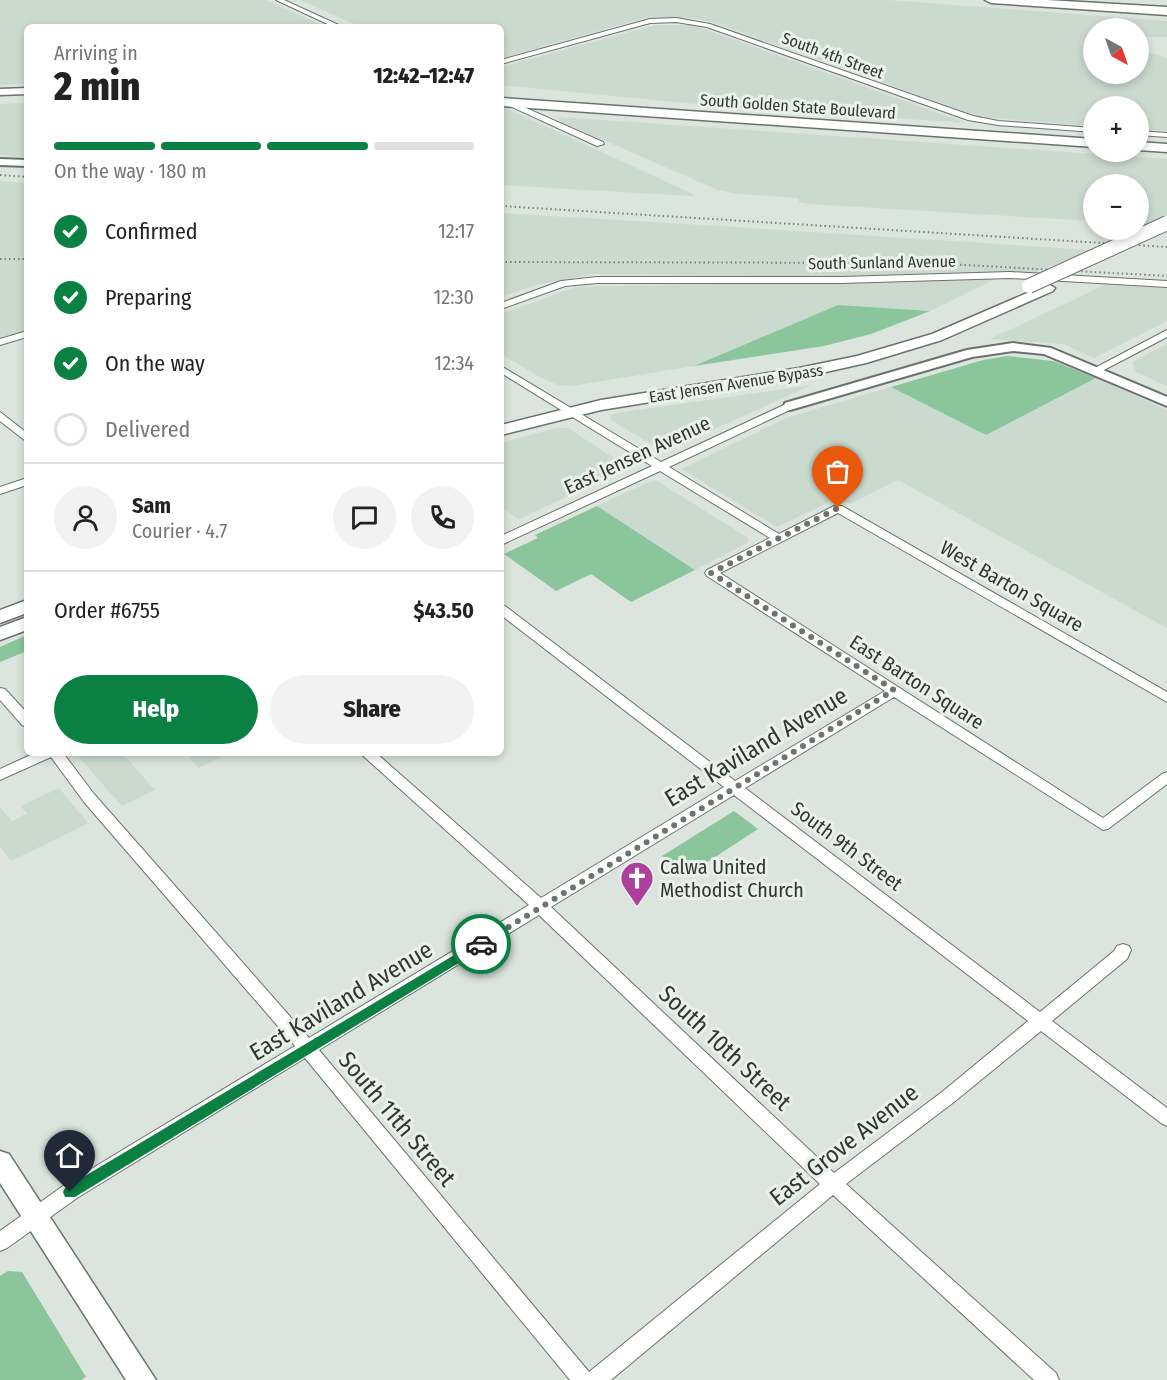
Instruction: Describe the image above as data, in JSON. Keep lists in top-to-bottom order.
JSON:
{
  "streets": {
    "main road": ["South Golden State Boulevard", "East Jensen Avenue Bypass"],
    "street": [
      "South 4th Street",
      "South Sunland Avenue",
      "East Jensen Avenue",
      "West Barton Square",
      "East Barton Square",
      "East Kaviland Avenue",
      "South 9th Street",
      "South 10th Street",
      "South 11th Street",
      "East Grove Avenue"
    ]
  },
  "crossings": [
    ["West Barton Square", "East Barton Square"],
    ["East Barton Square", "East Kaviland Avenue"],
    ["East Kaviland Avenue", "South 9th Street"],
    ["East Kaviland Avenue", "South 10th Street"],
    ["East Kaviland Avenue", "South 11th Street"],
    ["South 9th Street", "East Grove Avenue"],
    ["South 10th Street", "East Grove Avenue"]
  ],
  "places": {
    "church": ["Calwa United Methodist Church"]
  },
  "north": "bottom right",
  "page": {
    "map_buttons": ["+", "−"],
    "heading": ["2 min", "Arriving in", "12:42–12:47"],
    "panel": [
      "Sam",
      "Courier · 4.7",
      "Order #6755",
      "$43.50"
    ],
    "bar": "On the way · 180 m",
    "list": [
      ["Confirmed", "12:17"],
      ["Preparing", "12:30"],
      ["On the way", "12:34"],
      "Delivered"
    ],
    "buttons": ["Help", "Share"]
  }
}
